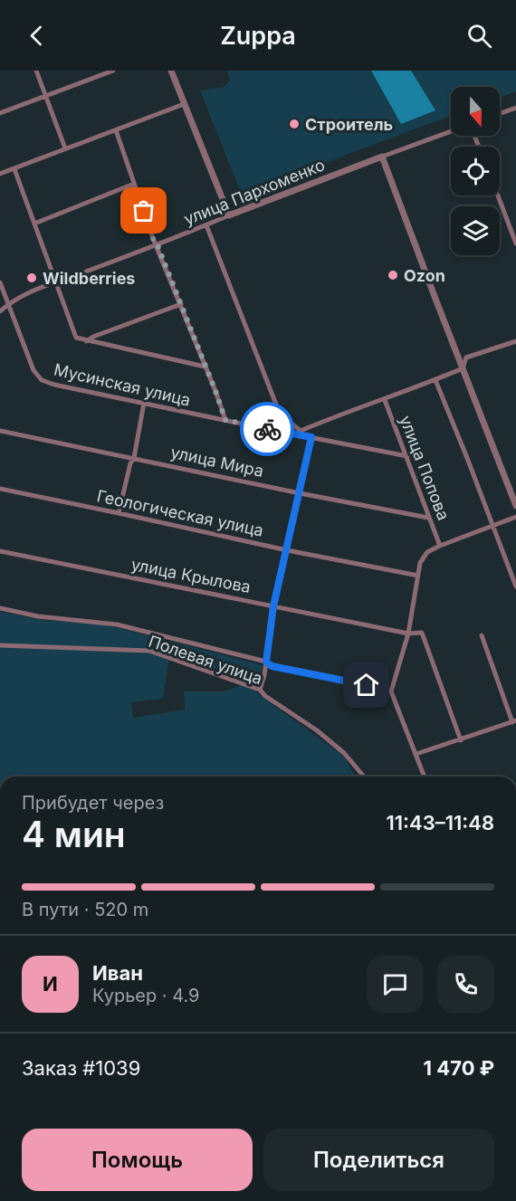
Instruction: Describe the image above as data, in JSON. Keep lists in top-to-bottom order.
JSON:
{
  "streets": {
    "street": [
      "улица Пархоменко",
      "Мусинская улица",
      "улица Мира",
      "улица Попова",
      "Геологическая улица",
      "улица Крылова",
      "Полевая улица"
    ]
  },
  "crossings": [
    ["улица Пархоменко", "Мусинская улица"],
    ["Мусинская улица", "улица Попова"],
    ["улица Мира", "улица Попова"]
  ],
  "places": ["Строитель", "Ozon", "Wildberries"],
  "north": "bottom",
  "page": {
    "header": "Zuppa",
    "heading": ["4 мин", "Прибудет через", "11:43–11:48"],
    "panel": [
      "Иван",
      "Курьер · 4.9",
      "Заказ #1039",
      "1 470 ₽"
    ],
    "bar": "В пути · 520 m",
    "round": "И",
    "buttons": ["Помощь", "Поделиться"]
  }
}
